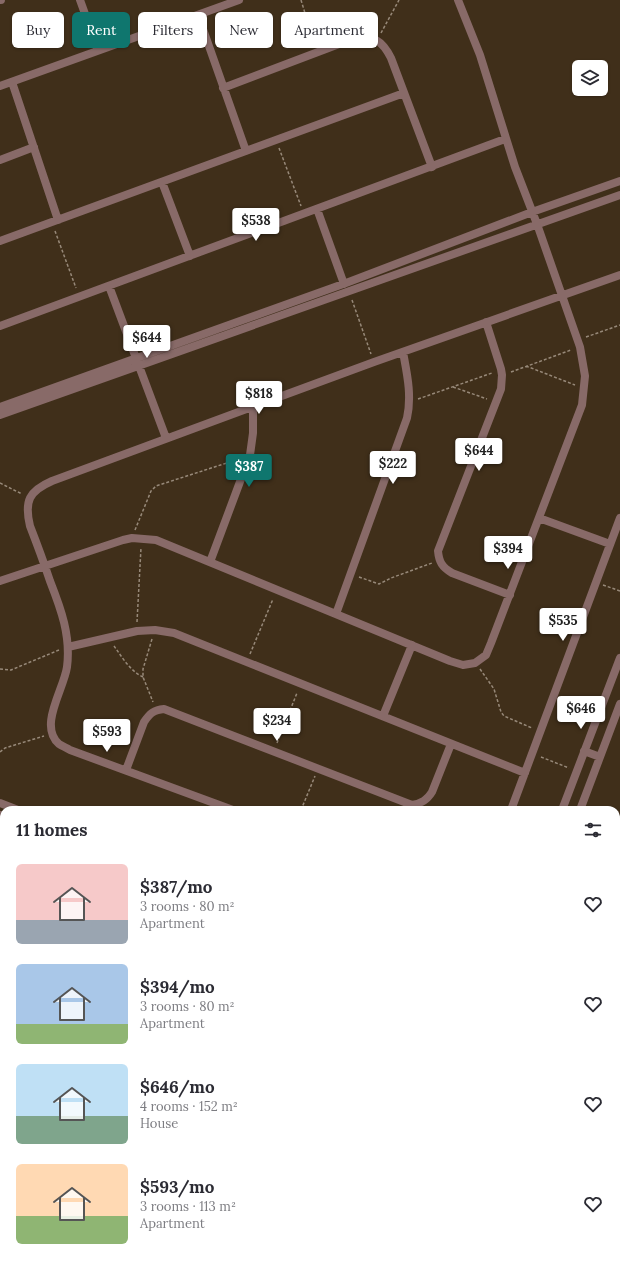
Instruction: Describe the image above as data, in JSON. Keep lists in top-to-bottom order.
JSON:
{
  "page": {
    "chip": [
      "Buy",
      "Rent",
      "Filters",
      "New",
      "Apartment"
    ],
    "price": [
      "$538",
      "$644",
      "$818",
      "$644",
      "$222",
      "$387",
      "$394",
      "$535",
      "$646",
      "$234",
      "$593"
    ],
    "heading": "11 homes",
    "list": [
      {
        "name": "$387/mo",
        "note": "3 rooms · 80 m² · Apartment"
      },
      {
        "name": "$394/mo",
        "note": "3 rooms · 80 m² · Apartment"
      },
      {
        "name": "$646/mo",
        "note": "4 rooms · 152 m² · House"
      },
      {
        "name": "$593/mo",
        "note": "3 rooms · 113 m² · Apartment"
      }
    ]
  }
}
